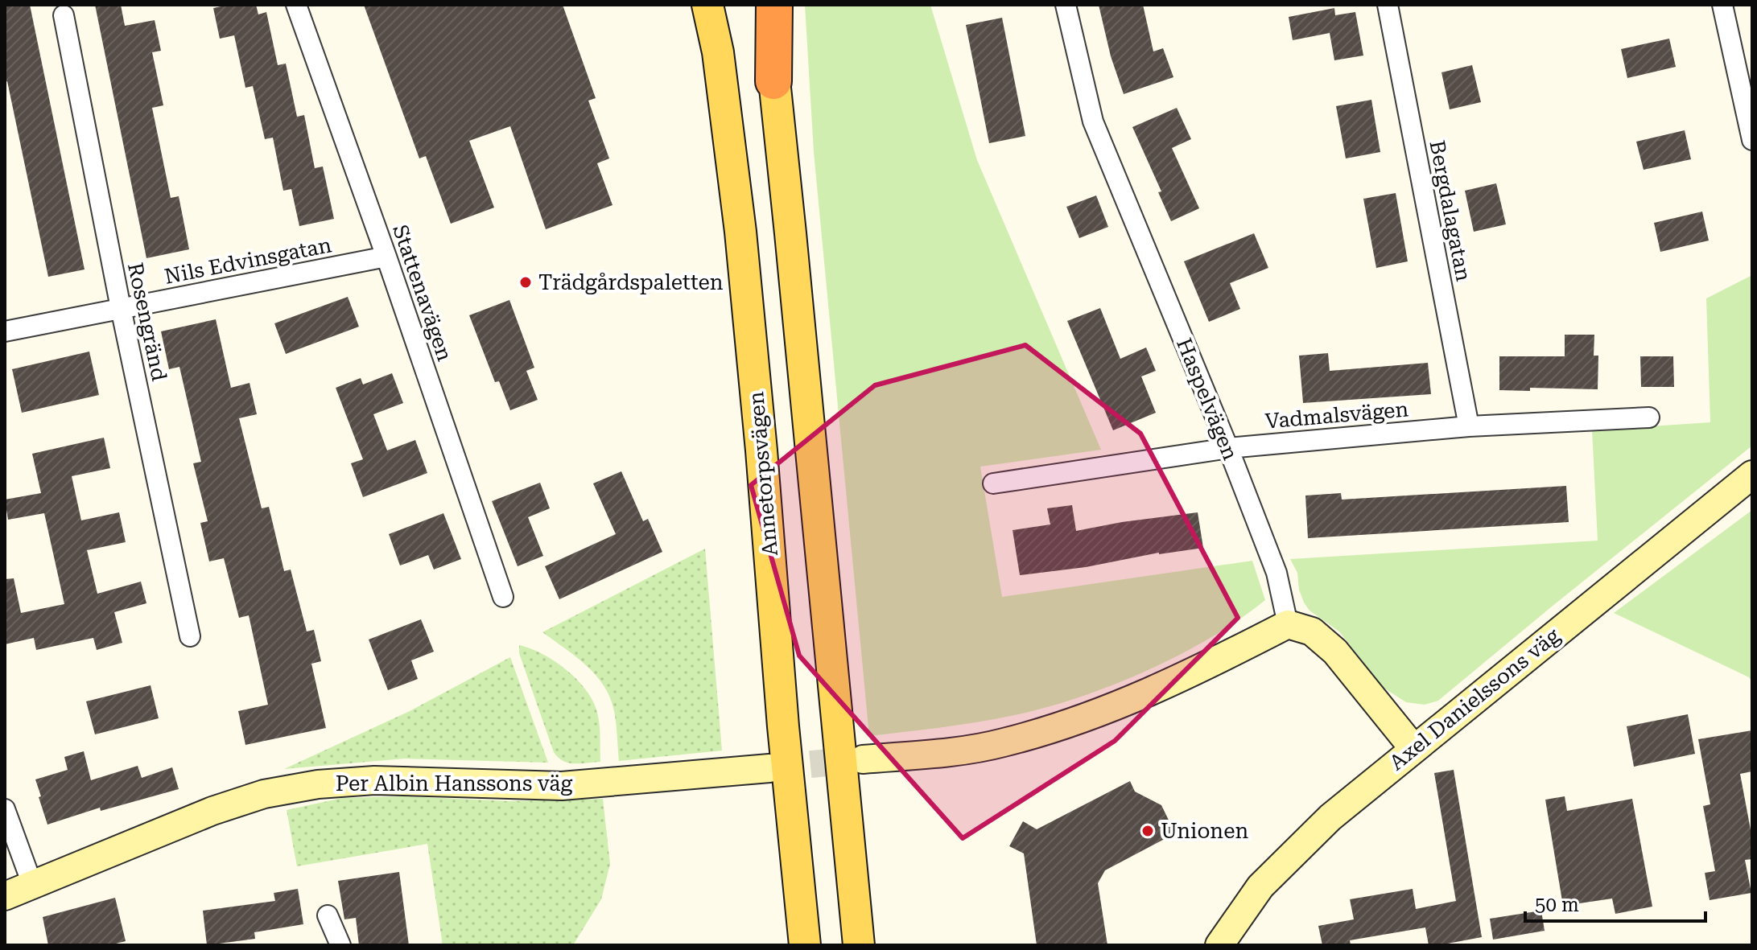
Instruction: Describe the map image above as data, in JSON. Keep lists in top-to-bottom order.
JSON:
{
  "streets": {
    "main road": ["Annetorpsvägen"],
    "street": [
      "Bergdalagatan",
      "Nils Edvinsgatan",
      "Stattenavägen",
      "Rosengränd",
      "Haspelvägen",
      "Vadmalsvägen",
      "Axel Danielssons väg",
      "Per Albin Hanssons väg"
    ]
  },
  "crossings": [
    ["Bergdalagatan", "Vadmalsvägen"],
    ["Nils Edvinsgatan", "Stattenavägen"],
    ["Nils Edvinsgatan", "Rosengränd"],
    ["Haspelvägen", "Vadmalsvägen"]
  ],
  "places": ["Trädgårdspaletten", "Unionen"],
  "scale_bar": "50 m"
}
